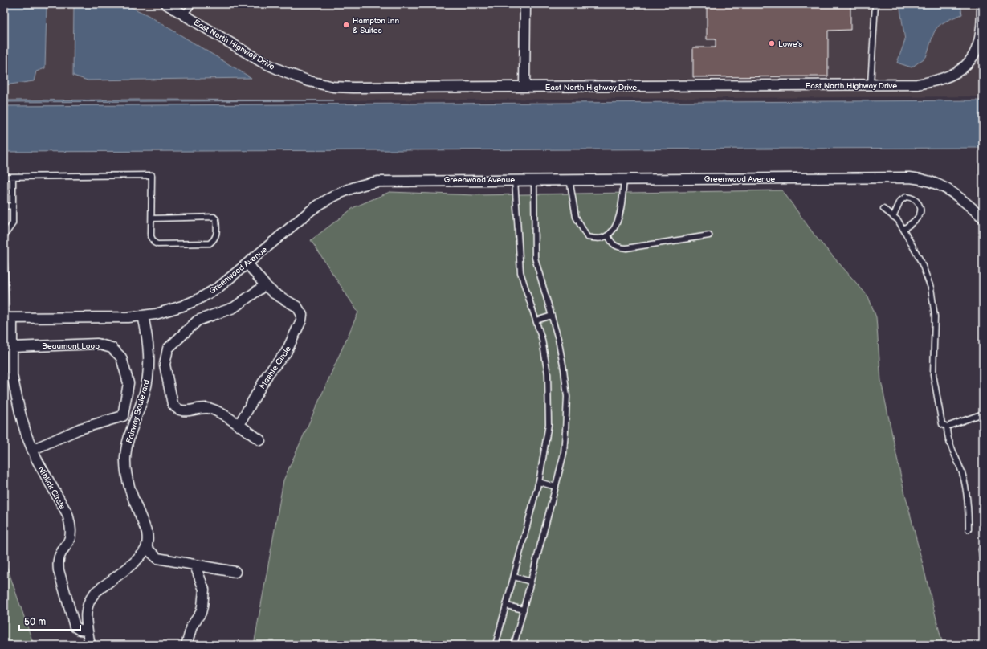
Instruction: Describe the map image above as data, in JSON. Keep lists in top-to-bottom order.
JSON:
{
  "streets": {
    "street": [
      "East North Highway Drive",
      "Greenwood Avenue",
      "Beaumont Loop",
      "Mashie Circle",
      "Fairway Boulevard",
      "Niblick Circle"
    ]
  },
  "crossings": [
    ["Greenwood Avenue", "Mashie Circle"],
    ["Greenwood Avenue", "Fairway Boulevard"],
    ["Greenwood Avenue", "Niblick Circle"],
    ["Beaumont Loop", "Niblick Circle"]
  ],
  "places": ["Hampton Inn & Suites", "Lowe's"],
  "scale_bar": "50 m"
}
